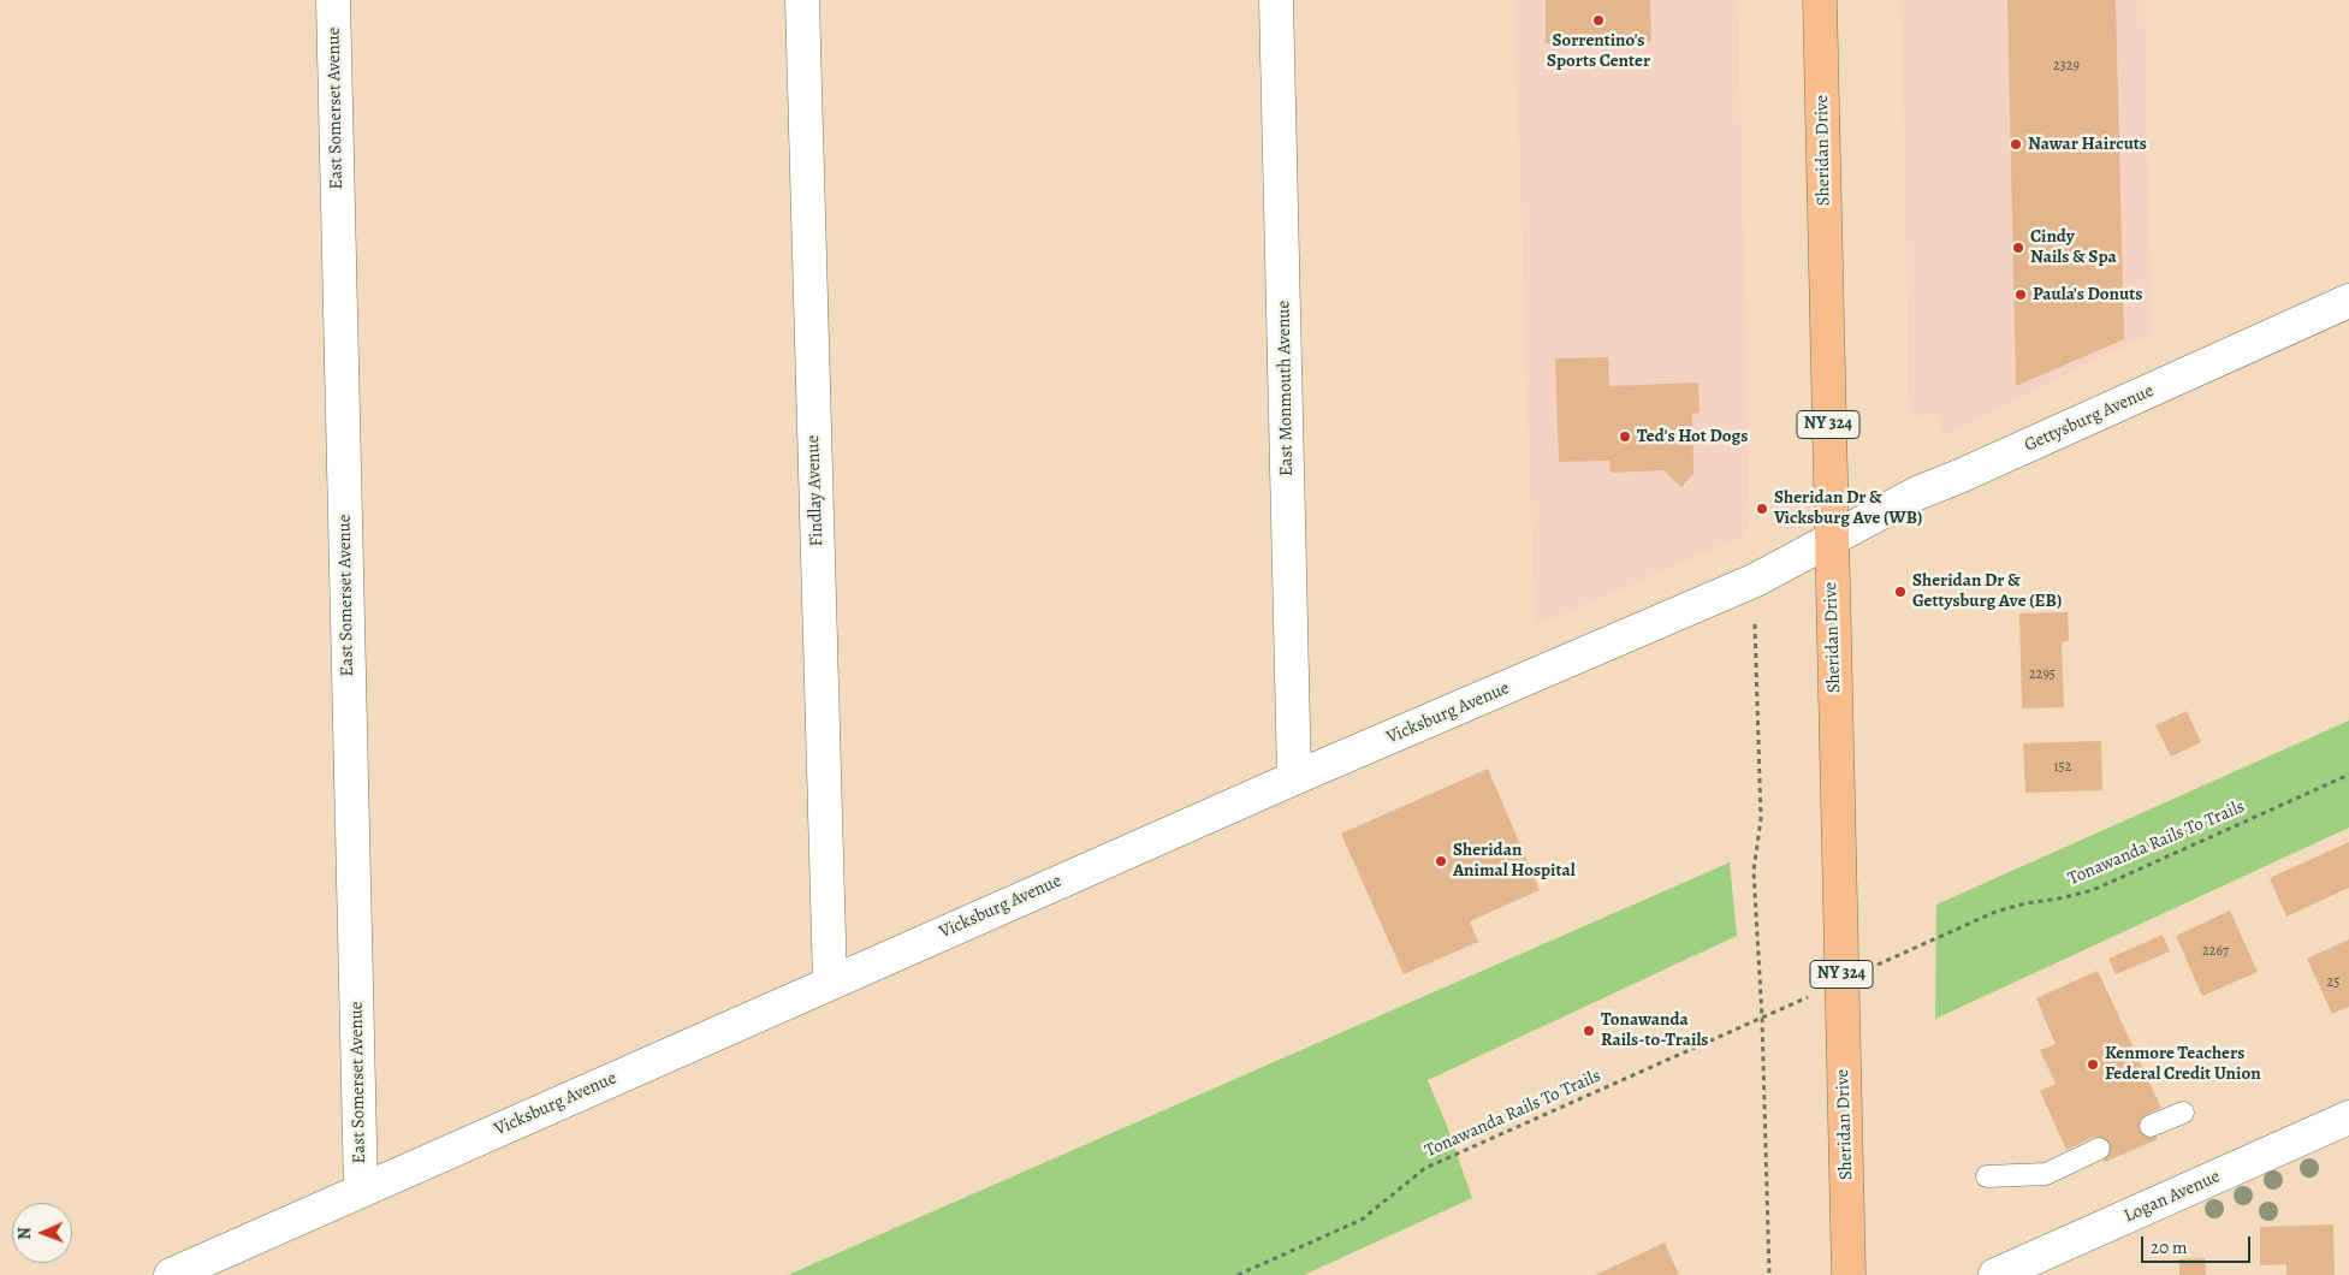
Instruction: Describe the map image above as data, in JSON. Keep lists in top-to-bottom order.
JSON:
{
  "streets": {
    "main road": ["Sheridan Drive", "NY 324"],
    "street": [
      "East Somerset Avenue",
      "East Monmouth Avenue",
      "Gettysburg Avenue",
      "Findlay Avenue",
      "Vicksburg Avenue",
      "Logan Avenue"
    ],
    "path": ["Tonawanda Rails To Trails"]
  },
  "crossings": [
    ["East Somerset Avenue", "Vicksburg Avenue"],
    ["Sheridan Drive", "Gettysburg Avenue"],
    ["Sheridan Drive", "Vicksburg Avenue"],
    ["East Monmouth Avenue", "Vicksburg Avenue"],
    ["Gettysburg Avenue", "Vicksburg Avenue"],
    ["Findlay Avenue", "Vicksburg Avenue"]
  ],
  "places": [
    "Sorrentino's Sports Center",
    "Nawar Haircuts",
    "Cindy Nails & Spa",
    "Paula's Donuts",
    "Ted's Hot Dogs",
    "Sheridan Dr & Vicksburg Ave (WB)",
    "Sheridan Dr & Gettysburg Ave (EB)",
    "Sheridan Animal Hospital",
    "Tonawanda Rails-to-Trails",
    "Kenmore Teachers Federal Credit Union"
  ],
  "house_numbers": [
    "2329",
    "2295",
    "152",
    "2267",
    "25"
  ],
  "scale_bar": "20 m",
  "north": "left"
}
